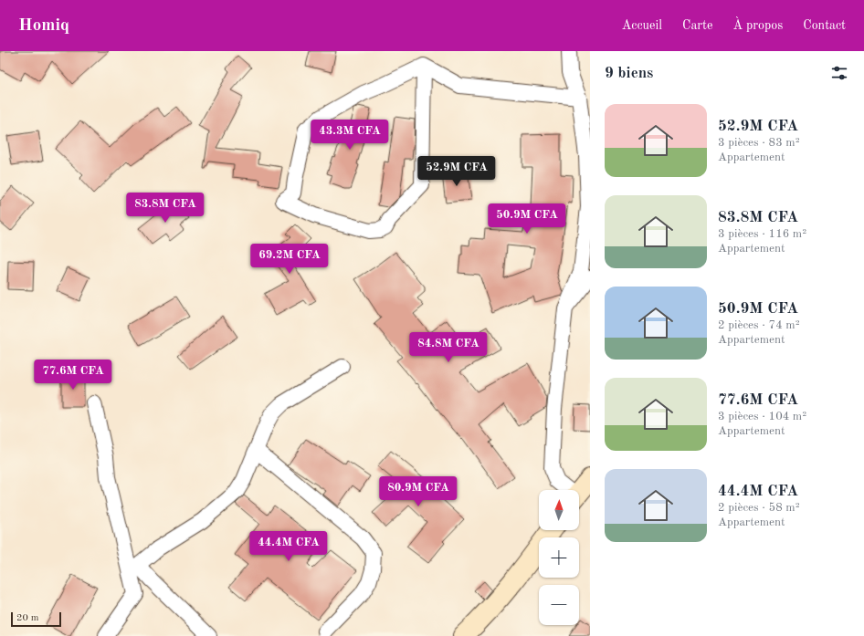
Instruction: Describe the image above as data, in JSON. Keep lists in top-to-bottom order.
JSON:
{
  "scale_bar": "20 m",
  "north": "top",
  "page": {
    "header": "Homiq",
    "nav": [
      "Accueil",
      "Carte",
      "À propos",
      "Contact"
    ],
    "heading": "9 biens",
    "list": [
      {
        "name": "52.9M CFA",
        "note": "3 pièces · 83 m² · Appartement"
      },
      {
        "name": "83.8M CFA",
        "note": "3 pièces · 116 m² · Appartement"
      },
      {
        "name": "50.9M CFA",
        "note": "2 pièces · 74 m² · Appartement"
      },
      {
        "name": "77.6M CFA",
        "note": "3 pièces · 104 m² · Appartement"
      },
      {
        "name": "44.4M CFA",
        "note": "2 pièces · 58 m² · Appartement"
      }
    ],
    "price": [
      "43.3M CFA",
      "52.9M CFA",
      "83.8M CFA",
      "50.9M CFA",
      "69.2M CFA",
      "84.8M CFA",
      "77.6M CFA",
      "80.9M CFA",
      "44.4M CFA"
    ],
    "map_buttons": ["+", "−"],
    "scale": "20 m"
  }
}
